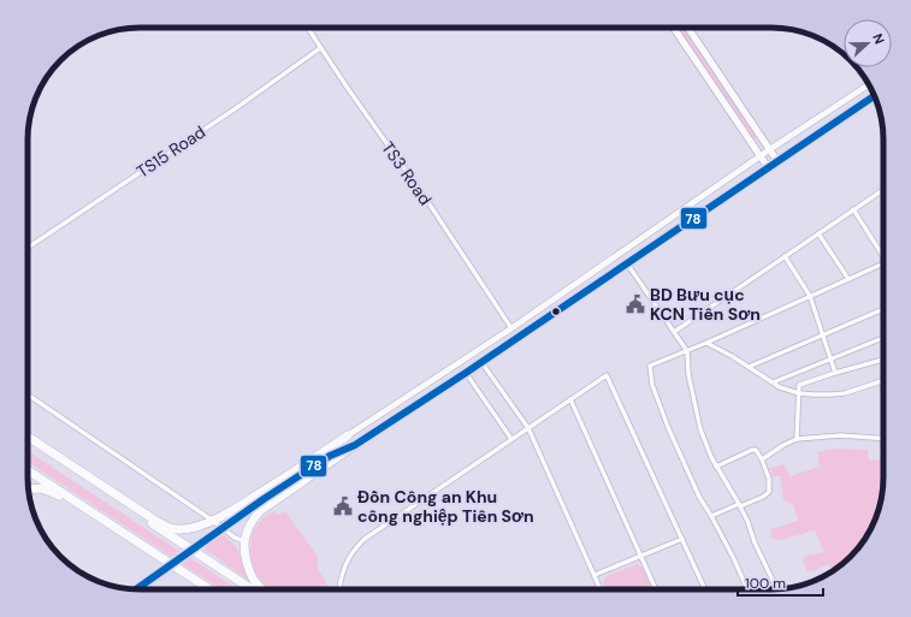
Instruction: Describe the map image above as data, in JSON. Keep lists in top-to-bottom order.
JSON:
{
  "streets": {
    "street": ["TS15 Road", "TS3 Road"]
  },
  "crossings": [
    ["TS15 Road", "TS3 Road"]
  ],
  "places": {
    "public building": ["BD Bưu cục KCN Tiên Sơn", "Đồn Công an Khu công nghiệp Tiên Sơn"]
  },
  "lines": ["transit line 78"],
  "scale_bar": "100 m",
  "north": "right"
}
